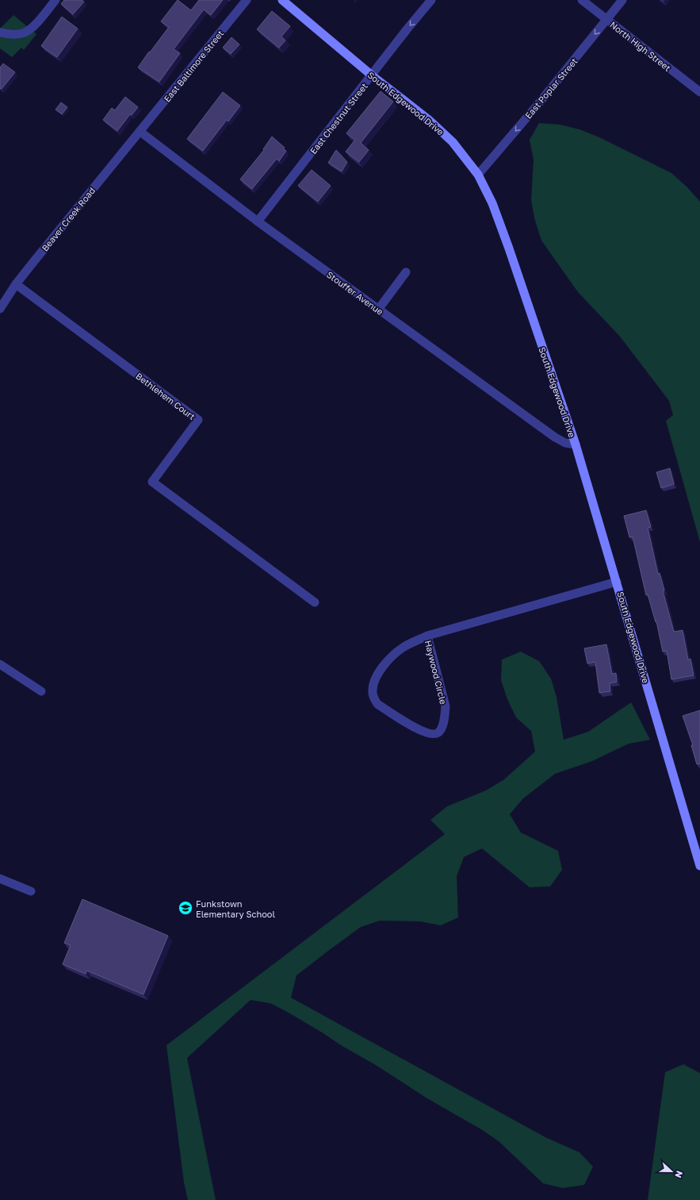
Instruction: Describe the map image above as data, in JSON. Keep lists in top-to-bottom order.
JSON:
{
  "streets": {
    "main road": ["South Edgewood Drive"],
    "street": [
      "North High Street",
      "East Baltimore Street",
      "East Poplar Street",
      "East Chestnut Street",
      "Beaver Creek Road",
      "Stouffer Avenue",
      "Bethlehem Court",
      "Haywood Circle"
    ]
  },
  "crossings": [
    ["North High Street", "East Poplar Street"],
    ["East Baltimore Street", "Beaver Creek Road"],
    ["East Baltimore Street", "Stouffer Avenue"],
    ["East Poplar Street", "South Edgewood Drive"],
    ["South Edgewood Drive", "East Chestnut Street"],
    ["South Edgewood Drive", "Stouffer Avenue"],
    ["South Edgewood Drive", "Haywood Circle"],
    ["East Chestnut Street", "Stouffer Avenue"],
    ["Beaver Creek Road", "Stouffer Avenue"],
    ["Beaver Creek Road", "Bethlehem Court"]
  ],
  "one_way": ["East Poplar Street"],
  "places": {
    "school or university": ["Funkstown Elementary School"]
  },
  "north": "right"
}
